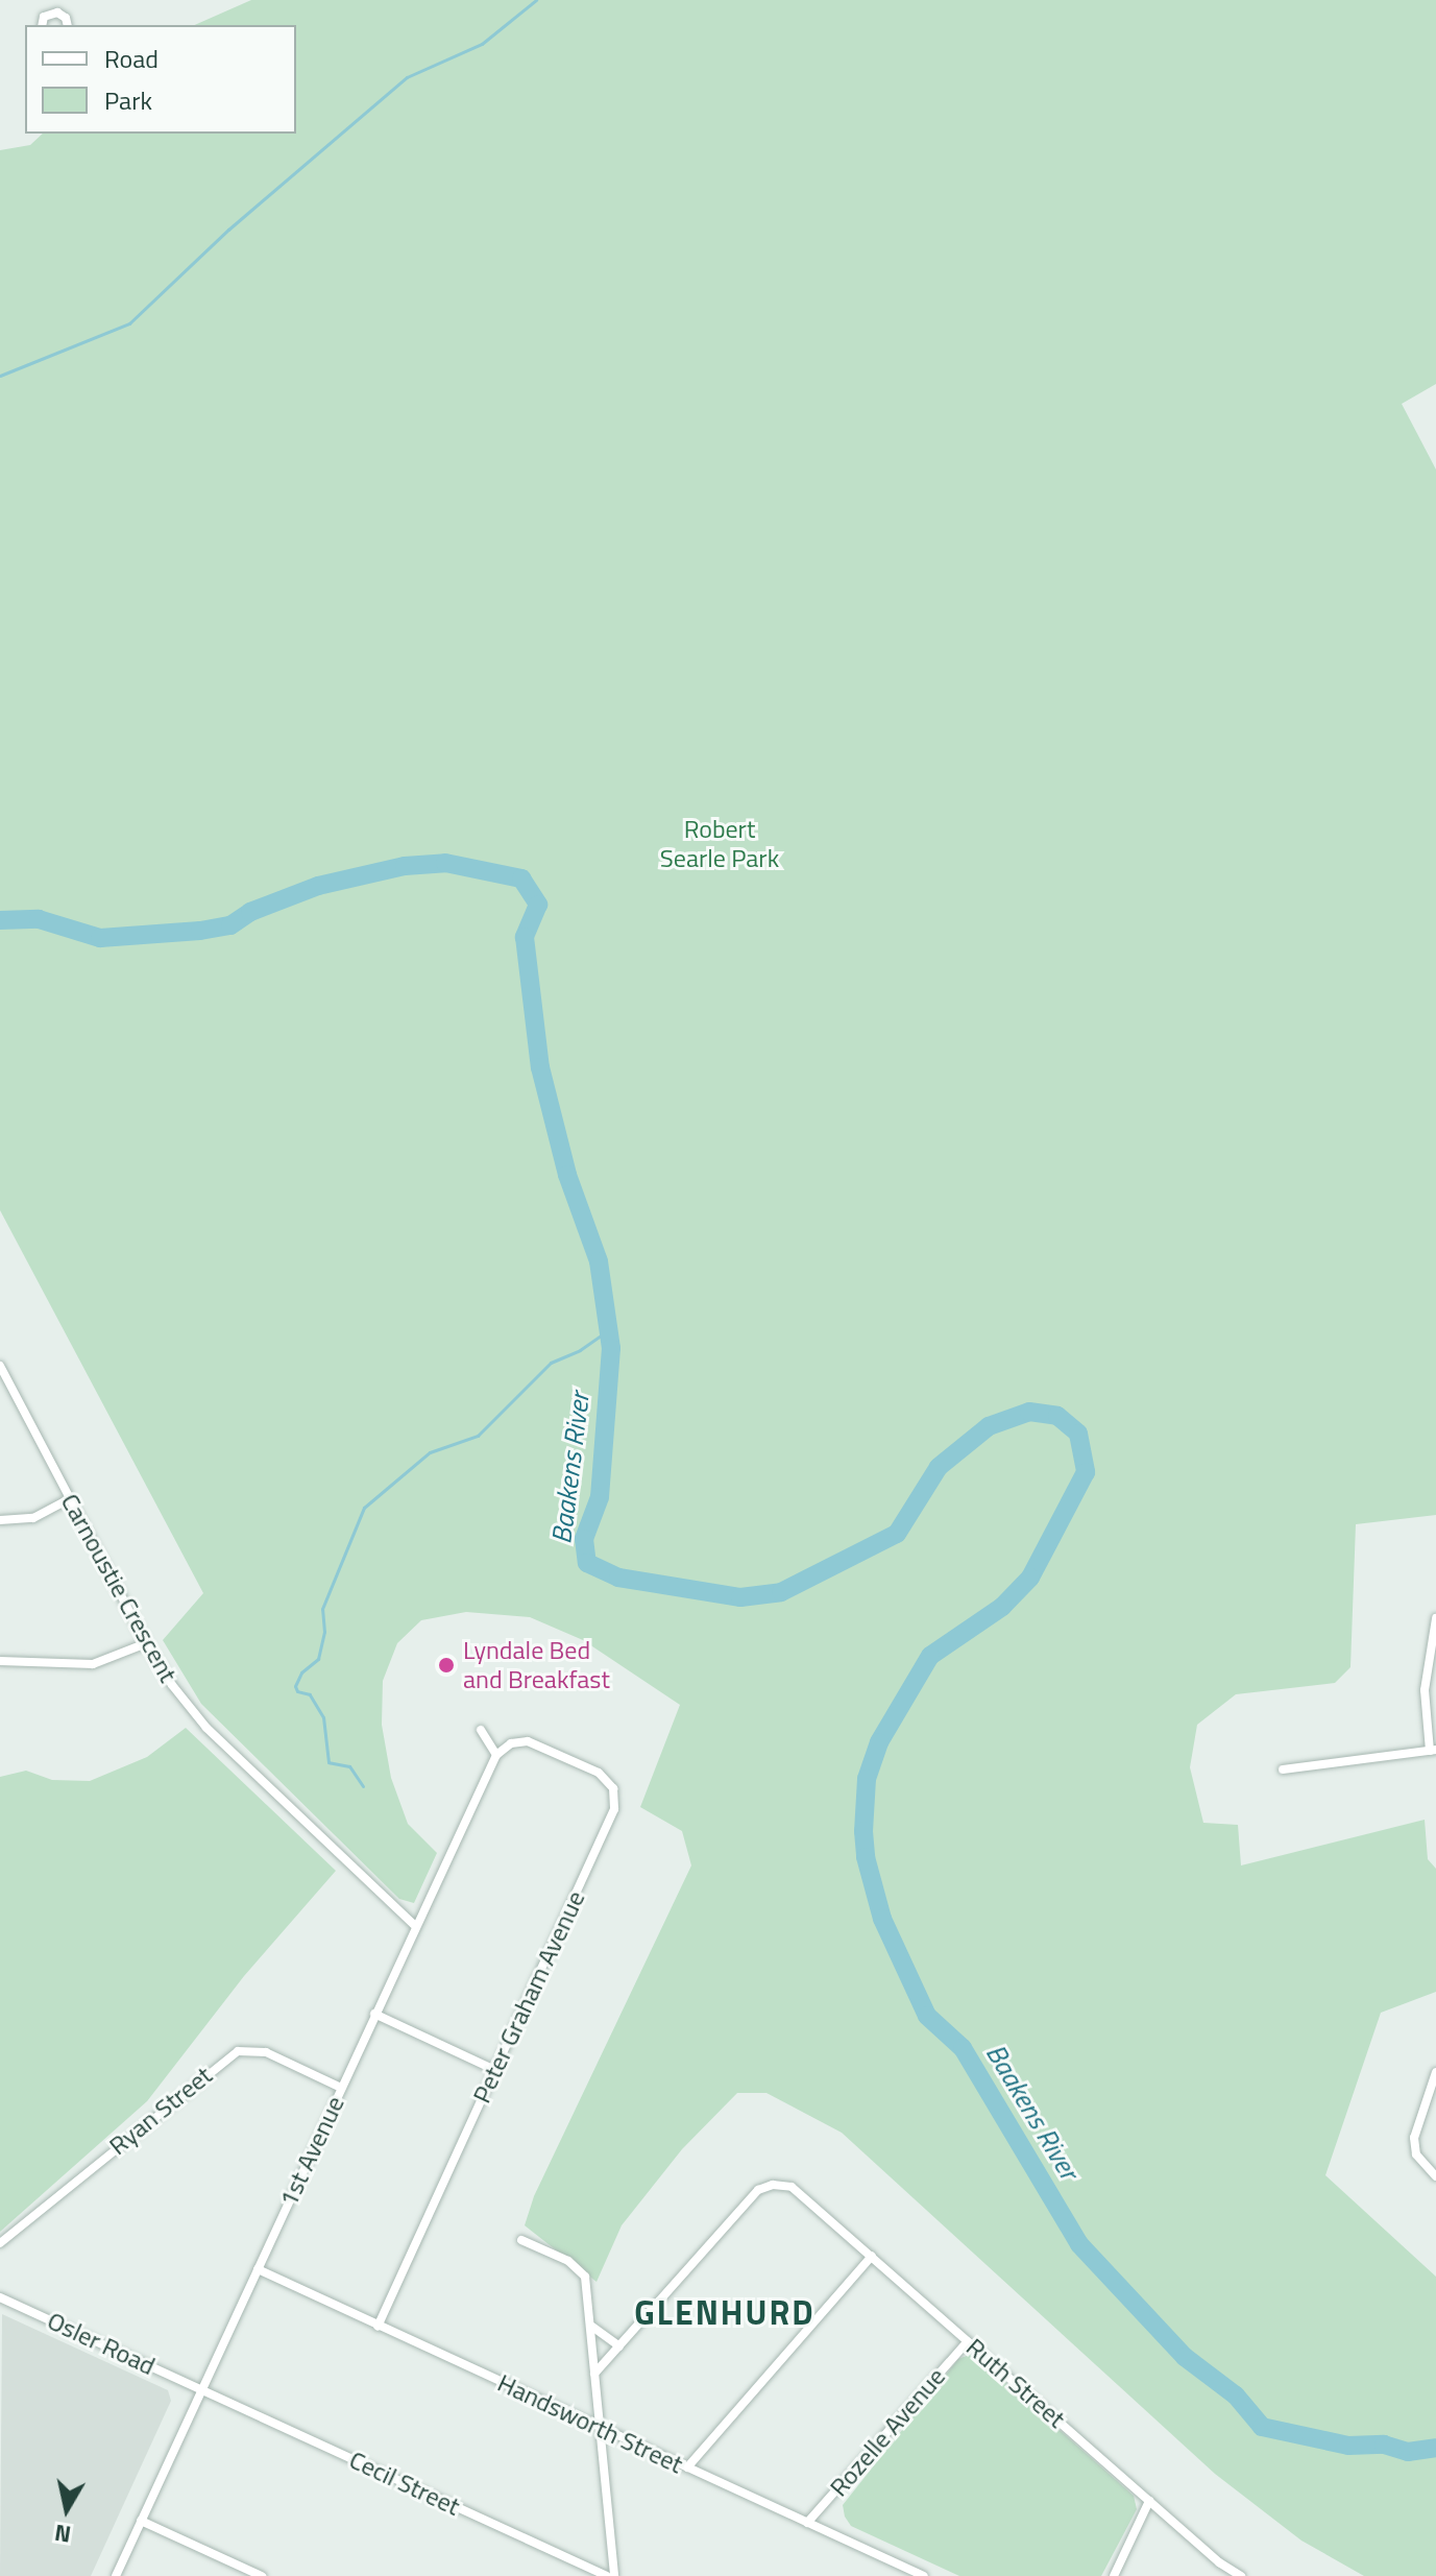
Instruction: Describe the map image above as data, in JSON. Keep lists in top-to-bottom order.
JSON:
{
  "streets": {
    "street": [
      "Carnoustie Crescent",
      "Peter Graham Avenue",
      "Ryan Street",
      "1st Avenue",
      "Osler Road",
      "Ruth Street",
      "Handsworth Street",
      "Rozelle Avenue",
      "Cecil Street"
    ]
  },
  "crossings": [
    ["Carnoustie Crescent", "1st Avenue"],
    ["Peter Graham Avenue", "1st Avenue"],
    ["Peter Graham Avenue", "Handsworth Street"],
    ["Ryan Street", "1st Avenue"],
    ["1st Avenue", "Osler Road"],
    ["1st Avenue", "Handsworth Street"],
    ["1st Avenue", "Cecil Street"],
    ["Osler Road", "Cecil Street"],
    ["Ruth Street", "Rozelle Avenue"],
    ["Handsworth Street", "Rozelle Avenue"]
  ],
  "districts": ["GLENHURD"],
  "water": ["Baakens River"],
  "parks": ["Robert Searle Park"],
  "places": ["Lyndale Bed and Breakfast"],
  "legend": ["Road", "Park"],
  "north": "bottom"
}
